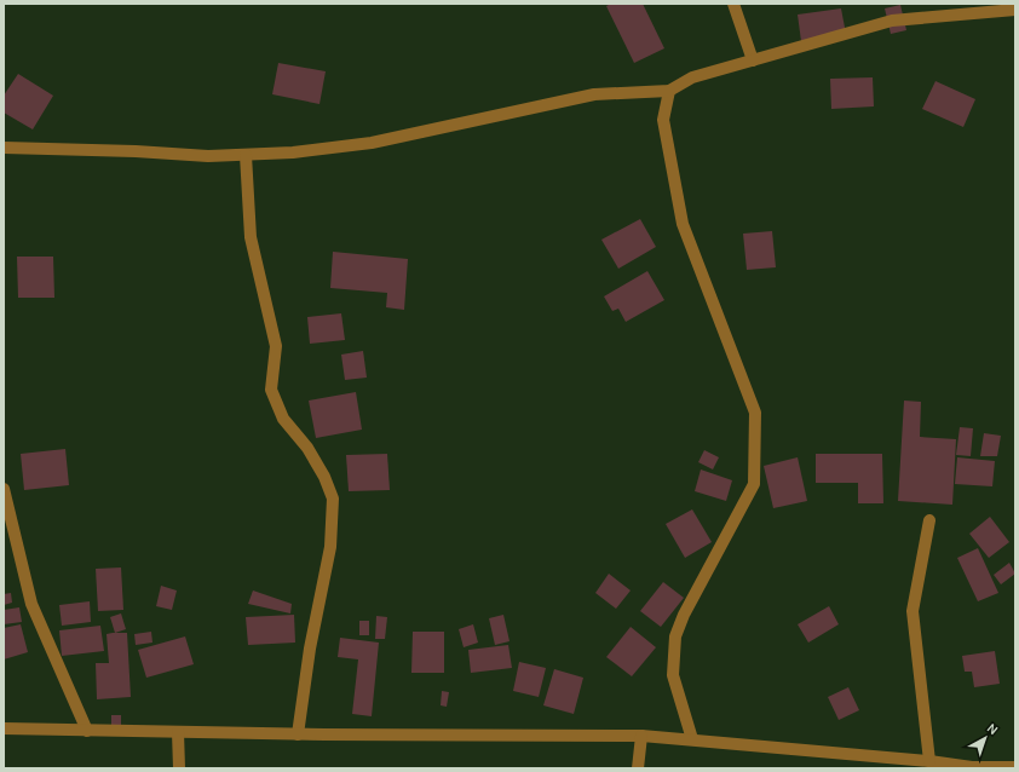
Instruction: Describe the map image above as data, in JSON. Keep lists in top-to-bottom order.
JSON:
{
  "north": "top right"
}
